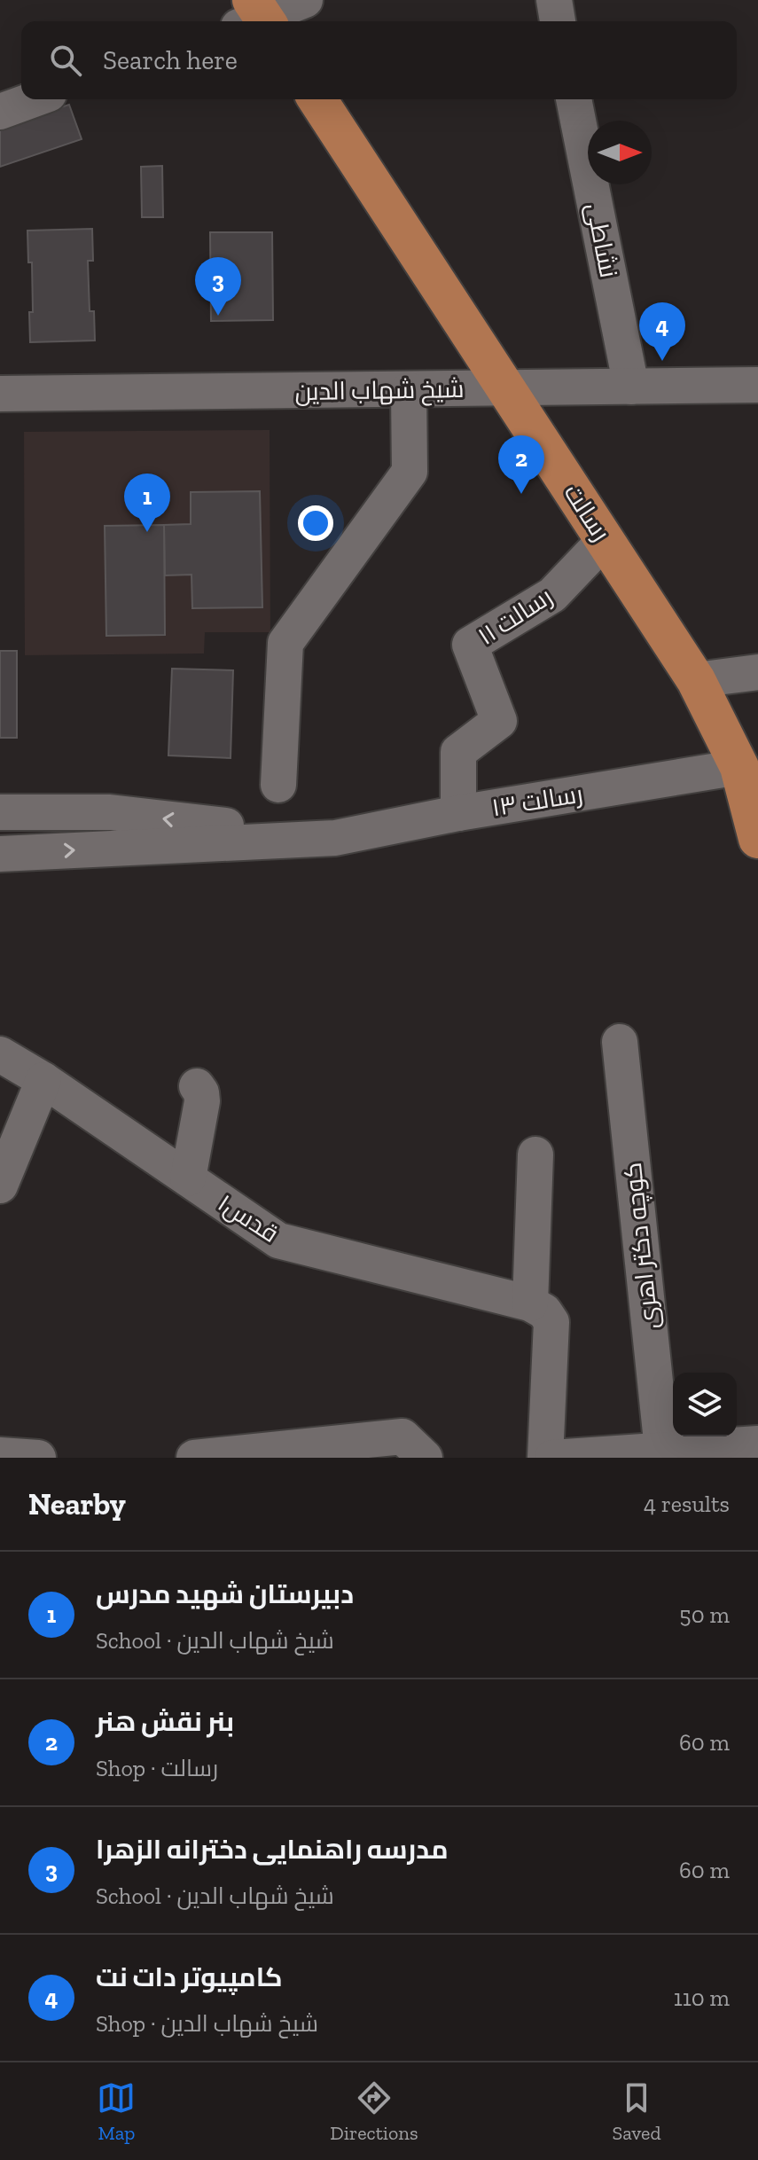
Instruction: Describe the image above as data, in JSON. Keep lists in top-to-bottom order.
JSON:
{
  "streets": {
    "main road": ["رسالت"],
    "street": [
      "نشاطی",
      "شیخ شهاب الدین",
      "رسالت ۱۱",
      "رسالت ۱۳",
      "قدس۱",
      "کوچه دکتر اهری"
    ]
  },
  "crossings": [
    ["نشاطی", "شیخ شهاب الدین"],
    ["شیخ شهاب الدین", "رسالت"],
    ["رسالت", "رسالت ۱۱"],
    ["رسالت", "رسالت ۱۳"],
    ["رسالت ۱۱", "رسالت ۱۳"]
  ],
  "north": "right",
  "page": {
    "search": "Search here",
    "pins": [
      "3",
      "4",
      "2",
      "1"
    ],
    "heading": ["Nearby", "4 results"],
    "list": [
      {
        "mark": "1",
        "name": "دبیرستان شهید مدرس",
        "note": "School · شیخ شهاب الدین",
        "value": "50 m"
      },
      {
        "mark": "2",
        "name": "بنر نقش هنر",
        "note": "Shop · رسالت",
        "value": "60 m"
      },
      {
        "mark": "3",
        "name": "مدرسه راهنمایی دخترانه الزهرا",
        "note": "School · شیخ شهاب الدین",
        "value": "60 m"
      },
      {
        "mark": "4",
        "name": "کامپیوتر دات نت",
        "note": "Shop · شیخ شهاب الدین",
        "value": "110 m"
      }
    ],
    "nav": ["Map", "Directions", "Saved"]
  }
}
